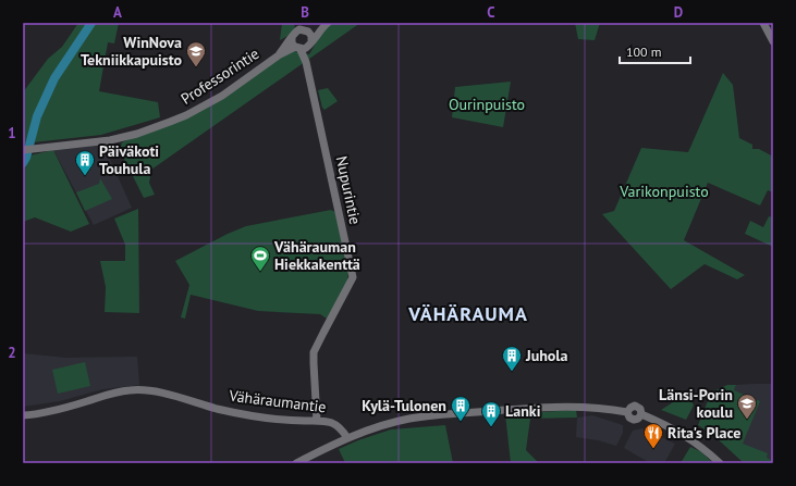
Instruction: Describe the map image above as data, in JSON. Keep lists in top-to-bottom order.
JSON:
{
  "streets": {
    "main road": ["Professorintie", "Nupurintie", "Vähäraumantie"]
  },
  "crossings": [
    ["Professorintie", "Nupurintie"],
    ["Nupurintie", "Vähäraumantie"]
  ],
  "districts": ["VÄHÄRAUMA"],
  "parks": ["Ourinpuisto", "Varikonpuisto"],
  "places": {
    "school or university": ["WinNova Tekniikkapuisto", "Länsi-Porin koulu"],
    "building": [
      "Päiväkoti Touhula",
      "Juhola",
      "Kylä-Tulonen",
      "Lanki"
    ],
    "sports": ["Vähärauman Hiekkakenttä"],
    "restaurant": ["Rita's Place"]
  },
  "scale_bar": "100 m",
  "grid": {
    "columns": [
      "A",
      "B",
      "C",
      "D"
    ],
    "rows": ["1", "2"]
  }
}
